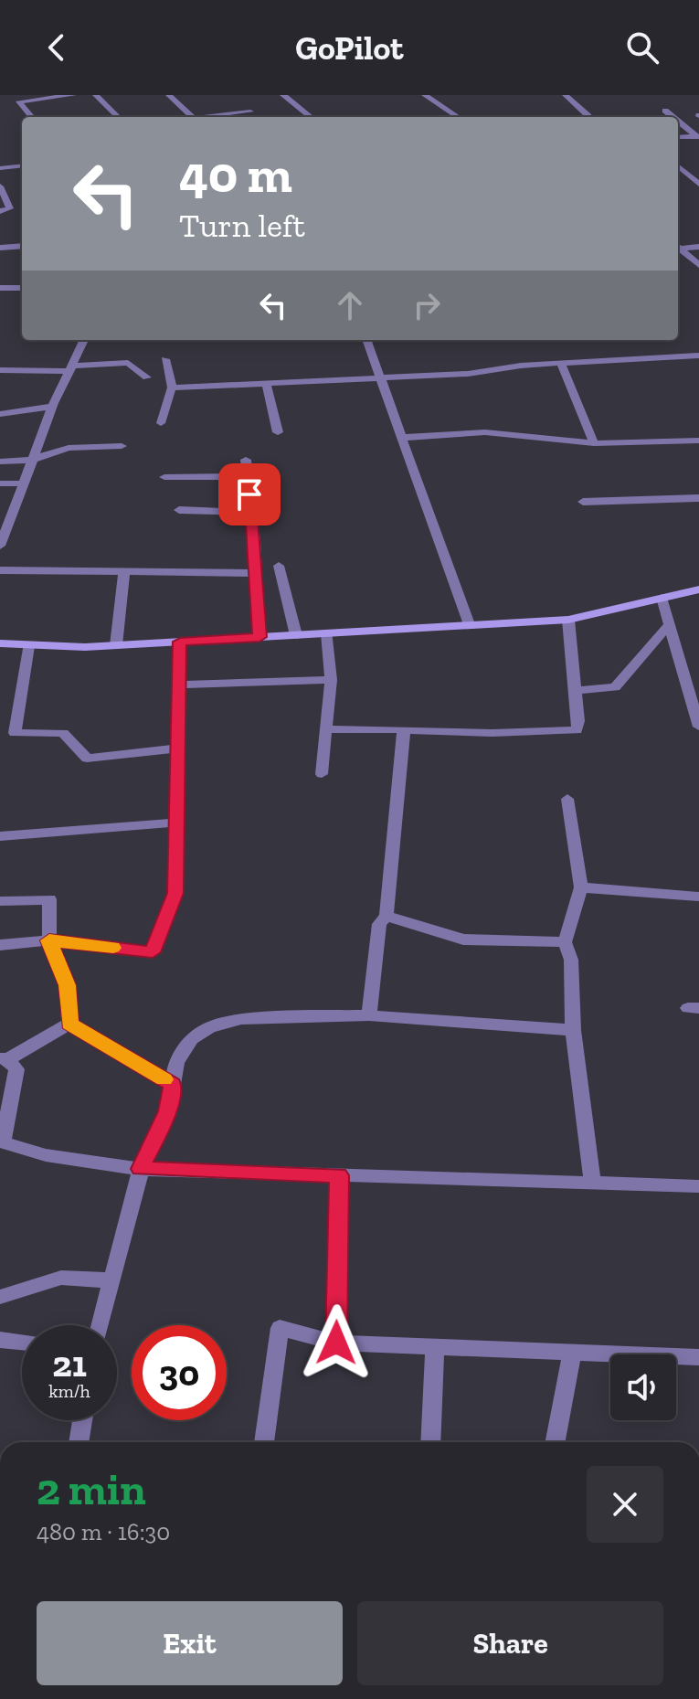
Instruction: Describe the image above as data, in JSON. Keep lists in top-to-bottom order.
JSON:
{
  "page": {
    "header": "GoPilot",
    "turn": ["40 m", "Turn left"],
    "speed": "21 km/h",
    "limit": "30",
    "heading": ["2 min", "480 m · 16:30"],
    "buttons": ["Exit", "Share"]
  }
}
